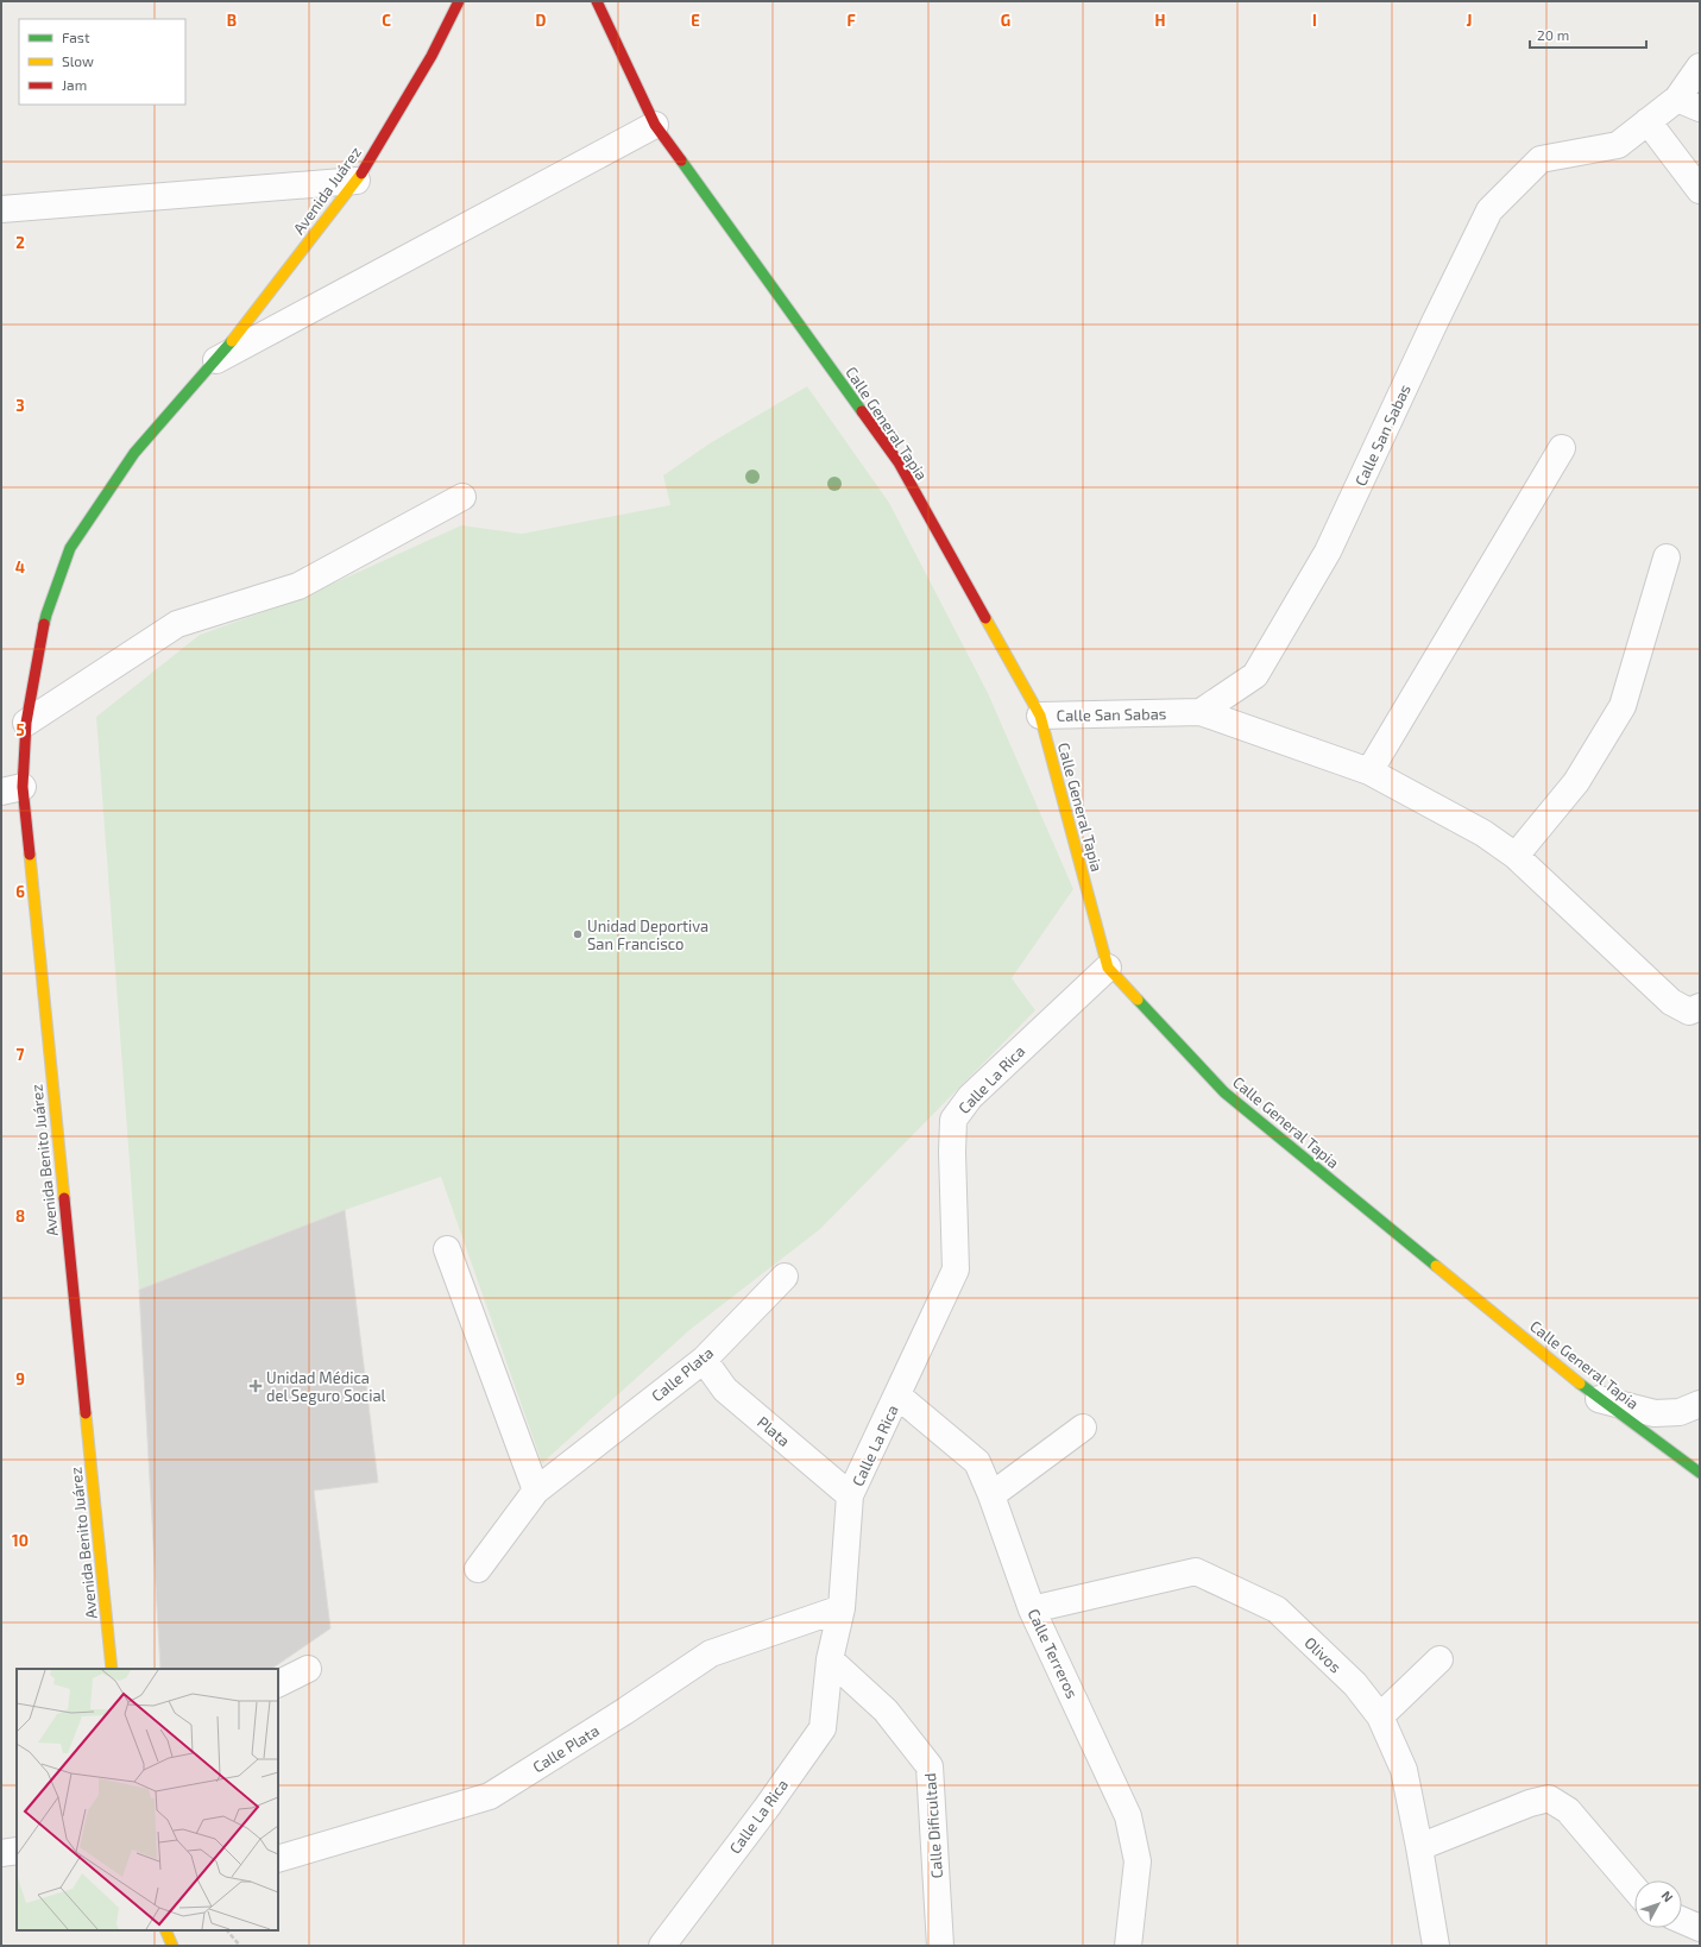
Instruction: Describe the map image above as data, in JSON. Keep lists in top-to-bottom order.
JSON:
{
  "streets": {
    "street": [
      "Avenida Juárez",
      "Calle General Tapia",
      "Calle San Sabas",
      "Calle La Rica",
      "Avenida Benito Juárez",
      "Calle Plata",
      "Plata",
      "Calle Terreros",
      "Olivos",
      "Calle Dificultad"
    ]
  },
  "crossings": [
    ["Avenida Juárez", "Avenida Benito Juárez"],
    ["Calle General Tapia", "Calle San Sabas"],
    ["Calle General Tapia", "Calle La Rica"],
    ["Calle La Rica", "Calle Plata"],
    ["Calle La Rica", "Plata"],
    ["Calle La Rica", "Calle Terreros"],
    ["Calle La Rica", "Calle Dificultad"],
    ["Calle Plata", "Plata"],
    ["Calle Terreros", "Olivos"]
  ],
  "places": {
    "other": ["Unidad Deportiva San Francisco"],
    "health": ["Unidad Médica del Seguro Social"]
  },
  "legend": ["Fast", "Slow", "Jam"],
  "scale_bar": "20 m",
  "north": "top right",
  "grid": {
    "columns": [
      "B",
      "C",
      "D",
      "E",
      "F",
      "G",
      "H",
      "I",
      "J"
    ],
    "rows": [
      "2",
      "3",
      "4",
      "5",
      "6",
      "7",
      "8",
      "9",
      "10"
    ]
  }
}
